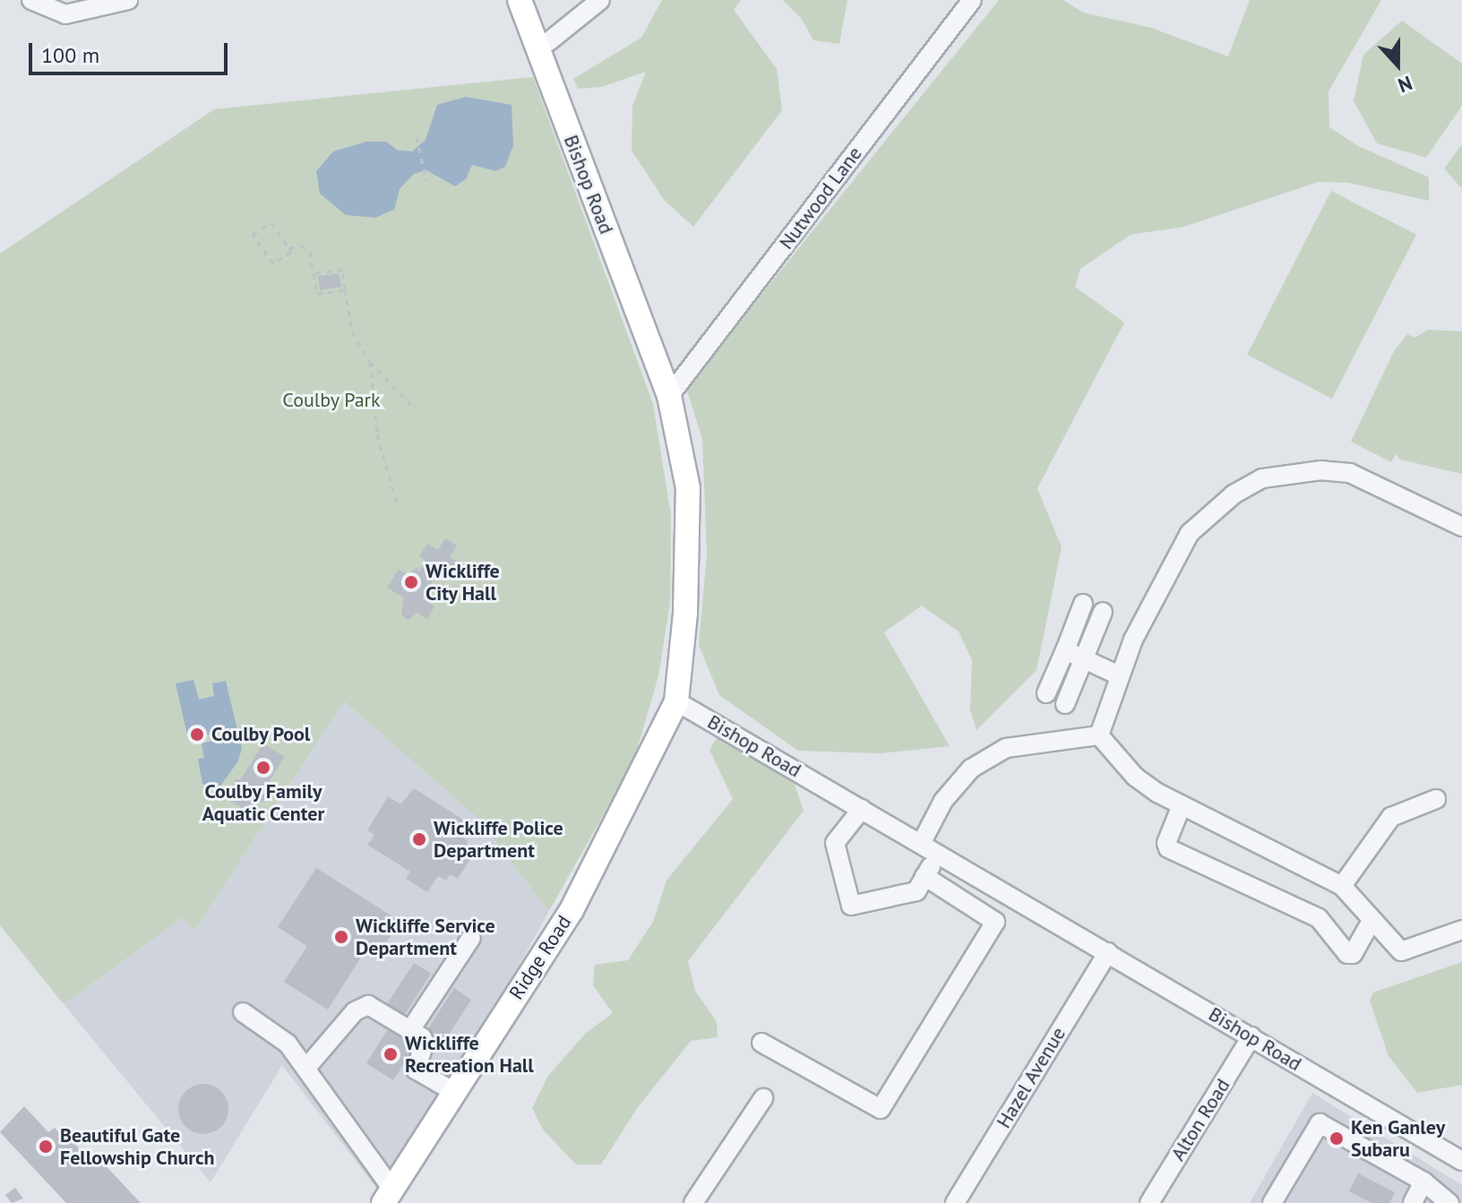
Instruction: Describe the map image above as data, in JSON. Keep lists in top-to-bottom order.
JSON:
{
  "streets": {
    "main road": ["Bishop Road", "Ridge Road"],
    "street": ["Nutwood Lane", "Hazel Avenue", "Alton Road"]
  },
  "crossings": [
    ["Bishop Road", "Nutwood Lane"],
    ["Bishop Road", "Ridge Road"],
    ["Bishop Road", "Hazel Avenue"],
    ["Bishop Road", "Alton Road"]
  ],
  "parks": ["Coulby Park"],
  "places": [
    "Wickliffe City Hall",
    "Coulby Pool",
    "Coulby Family Aquatic Center",
    "Wickliffe Police Department",
    "Wickliffe Service Department",
    "Wickliffe Recreation Hall",
    "Ken Ganley Subaru",
    "Beautiful Gate Fellowship Church"
  ],
  "scale_bar": "100 m",
  "north": "bottom"
}
